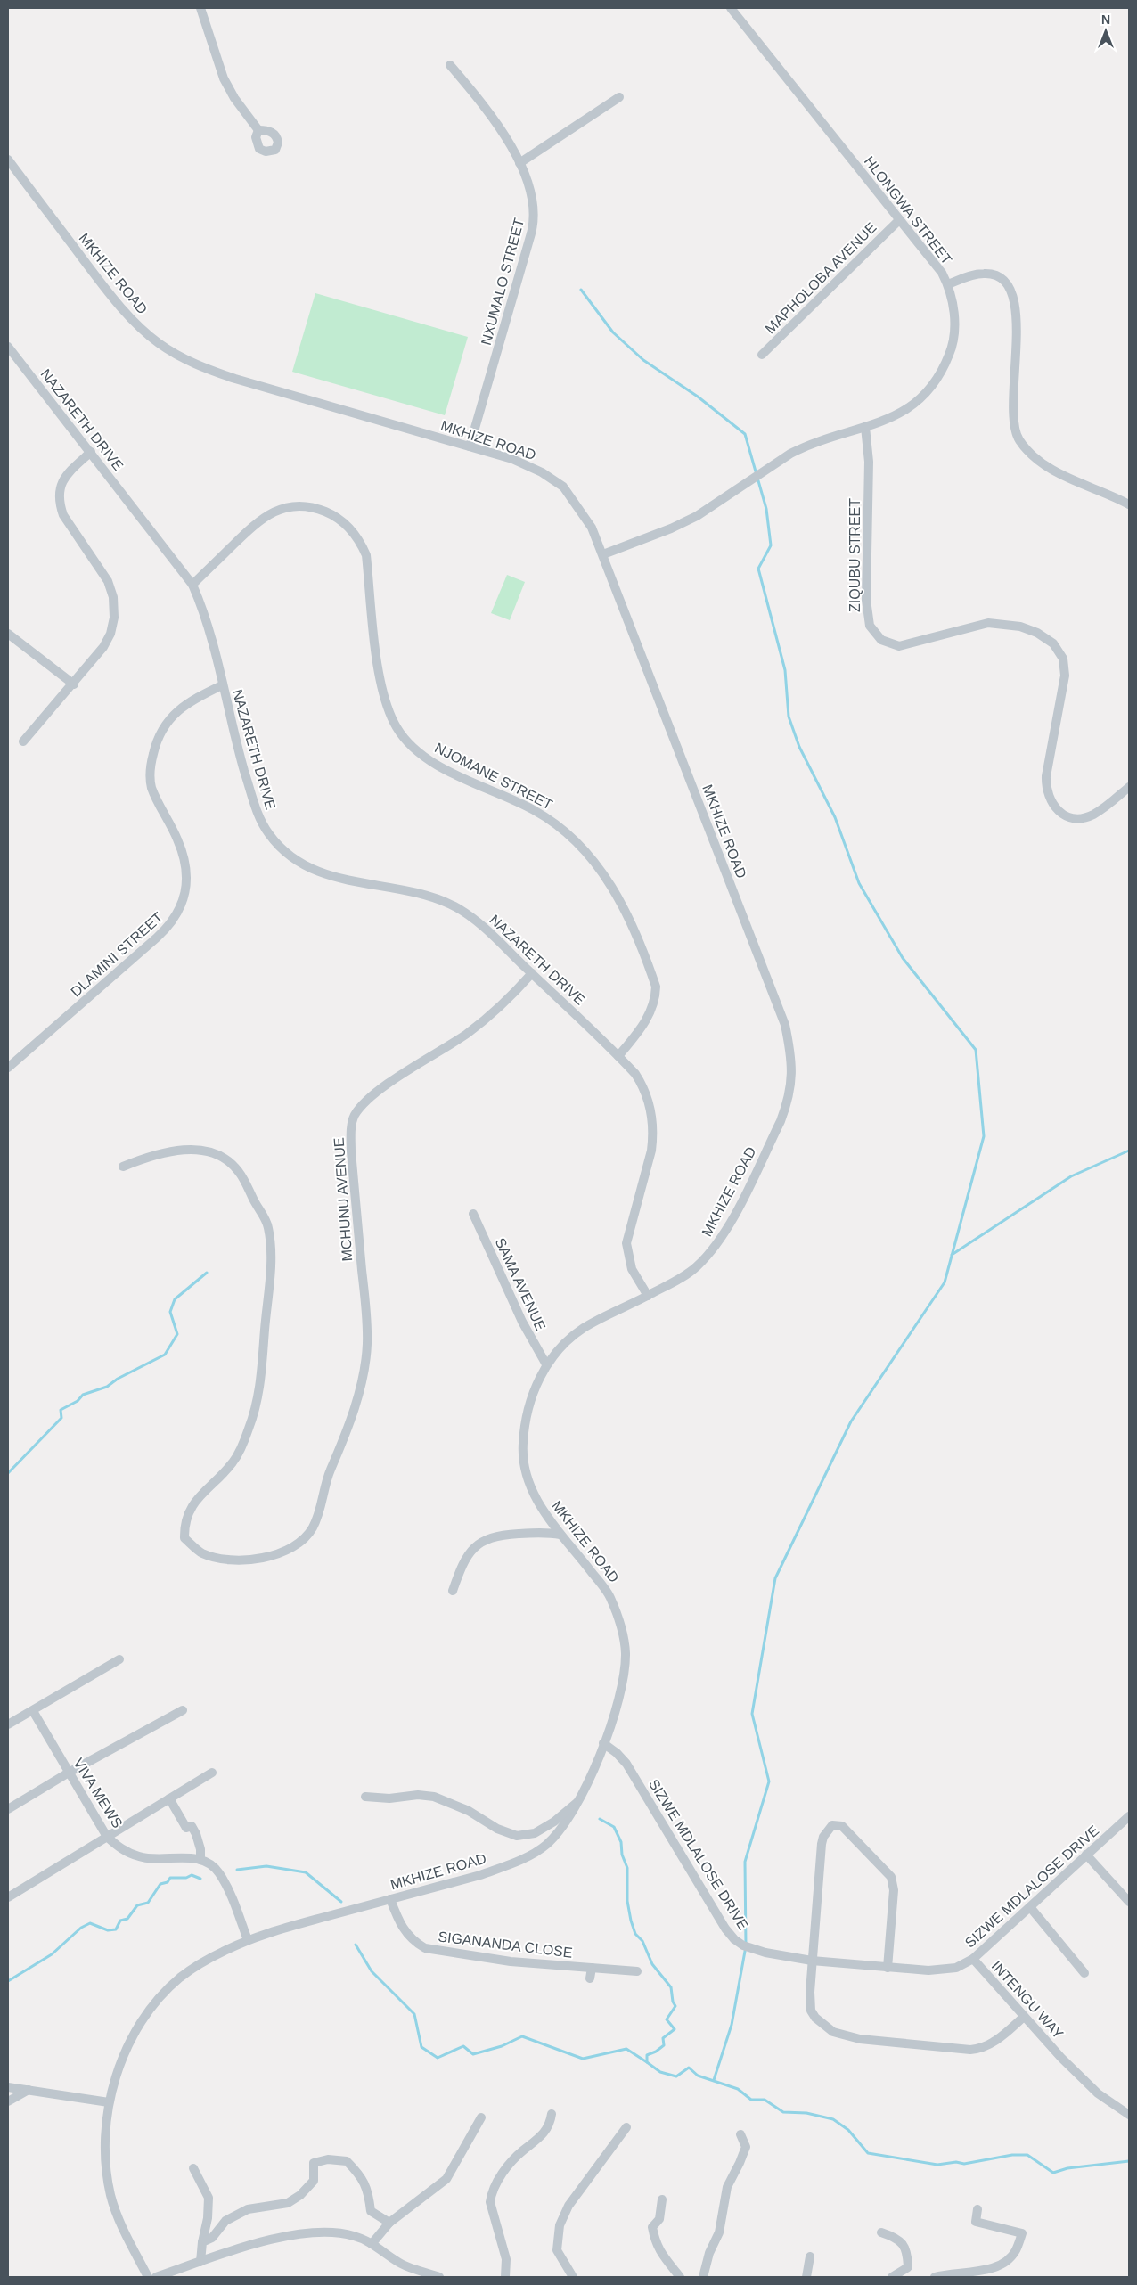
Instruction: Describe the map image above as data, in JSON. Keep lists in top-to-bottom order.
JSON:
{
  "streets": {
    "street": [
      "HLONGWA STREET",
      "MKHIZE ROAD",
      "MAPHOLOBA AVENUE",
      "NXUMALO STREET",
      "NAZARETH DRIVE",
      "ZIQUBU STREET",
      "NJOMANE STREET",
      "DLAMINI STREET",
      "MCHUNU AVENUE",
      "SAMA AVENUE",
      "VIVA MEWS",
      "SIZWE MDLALOSE DRIVE",
      "SIGANANDA CLOSE",
      "INTENGU WAY"
    ]
  },
  "crossings": [
    ["HLONGWA STREET", "MKHIZE ROAD"],
    ["HLONGWA STREET", "MAPHOLOBA AVENUE"],
    ["HLONGWA STREET", "ZIQUBU STREET"],
    ["MKHIZE ROAD", "NXUMALO STREET"],
    ["MKHIZE ROAD", "NAZARETH DRIVE"],
    ["MKHIZE ROAD", "SAMA AVENUE"],
    ["MKHIZE ROAD", "VIVA MEWS"],
    ["MKHIZE ROAD", "SIZWE MDLALOSE DRIVE"],
    ["MKHIZE ROAD", "SIGANANDA CLOSE"],
    ["NAZARETH DRIVE", "NJOMANE STREET"],
    ["NAZARETH DRIVE", "DLAMINI STREET"],
    ["NAZARETH DRIVE", "MCHUNU AVENUE"],
    ["SIZWE MDLALOSE DRIVE", "INTENGU WAY"]
  ],
  "north": "top"
}
